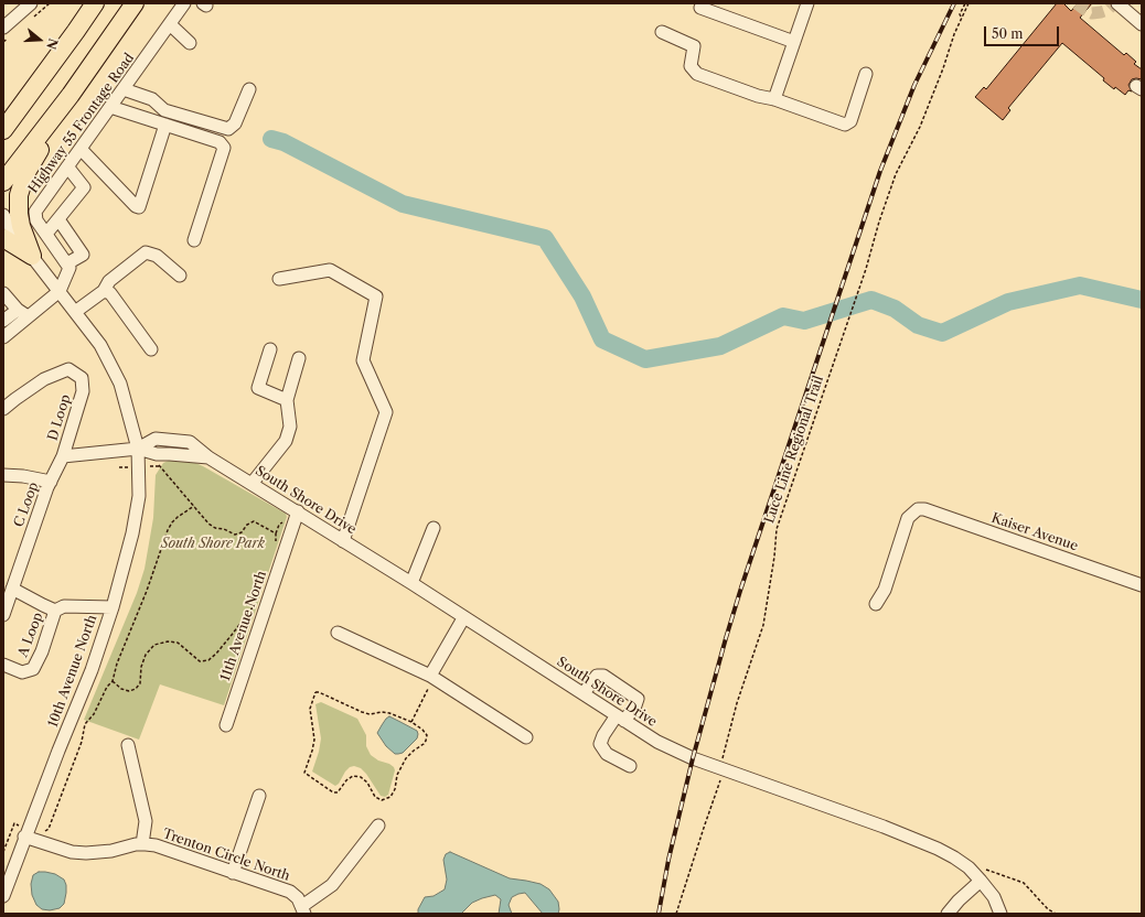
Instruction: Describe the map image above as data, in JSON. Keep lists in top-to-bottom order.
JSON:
{
  "streets": {
    "street": [
      "Highway 55 Frontage Road",
      "D Loop",
      "South Shore Drive",
      "C Loop",
      "Kaiser Avenue",
      "11th Avenue North",
      "A Loop",
      "10th Avenue North",
      "Trenton Circle North"
    ],
    "path": ["Luce Line Regional Trail"]
  },
  "crossings": [
    ["D Loop", "South Shore Drive"],
    ["D Loop", "C Loop"],
    ["D Loop", "10th Avenue North"],
    ["Luce Line Regional Trail", "South Shore Drive"],
    ["South Shore Drive", "11th Avenue North"],
    ["South Shore Drive", "10th Avenue North"],
    ["A Loop", "10th Avenue North"],
    ["10th Avenue North", "Trenton Circle North"]
  ],
  "parks": ["South Shore Park"],
  "scale_bar": "50 m",
  "north": "right"
}
